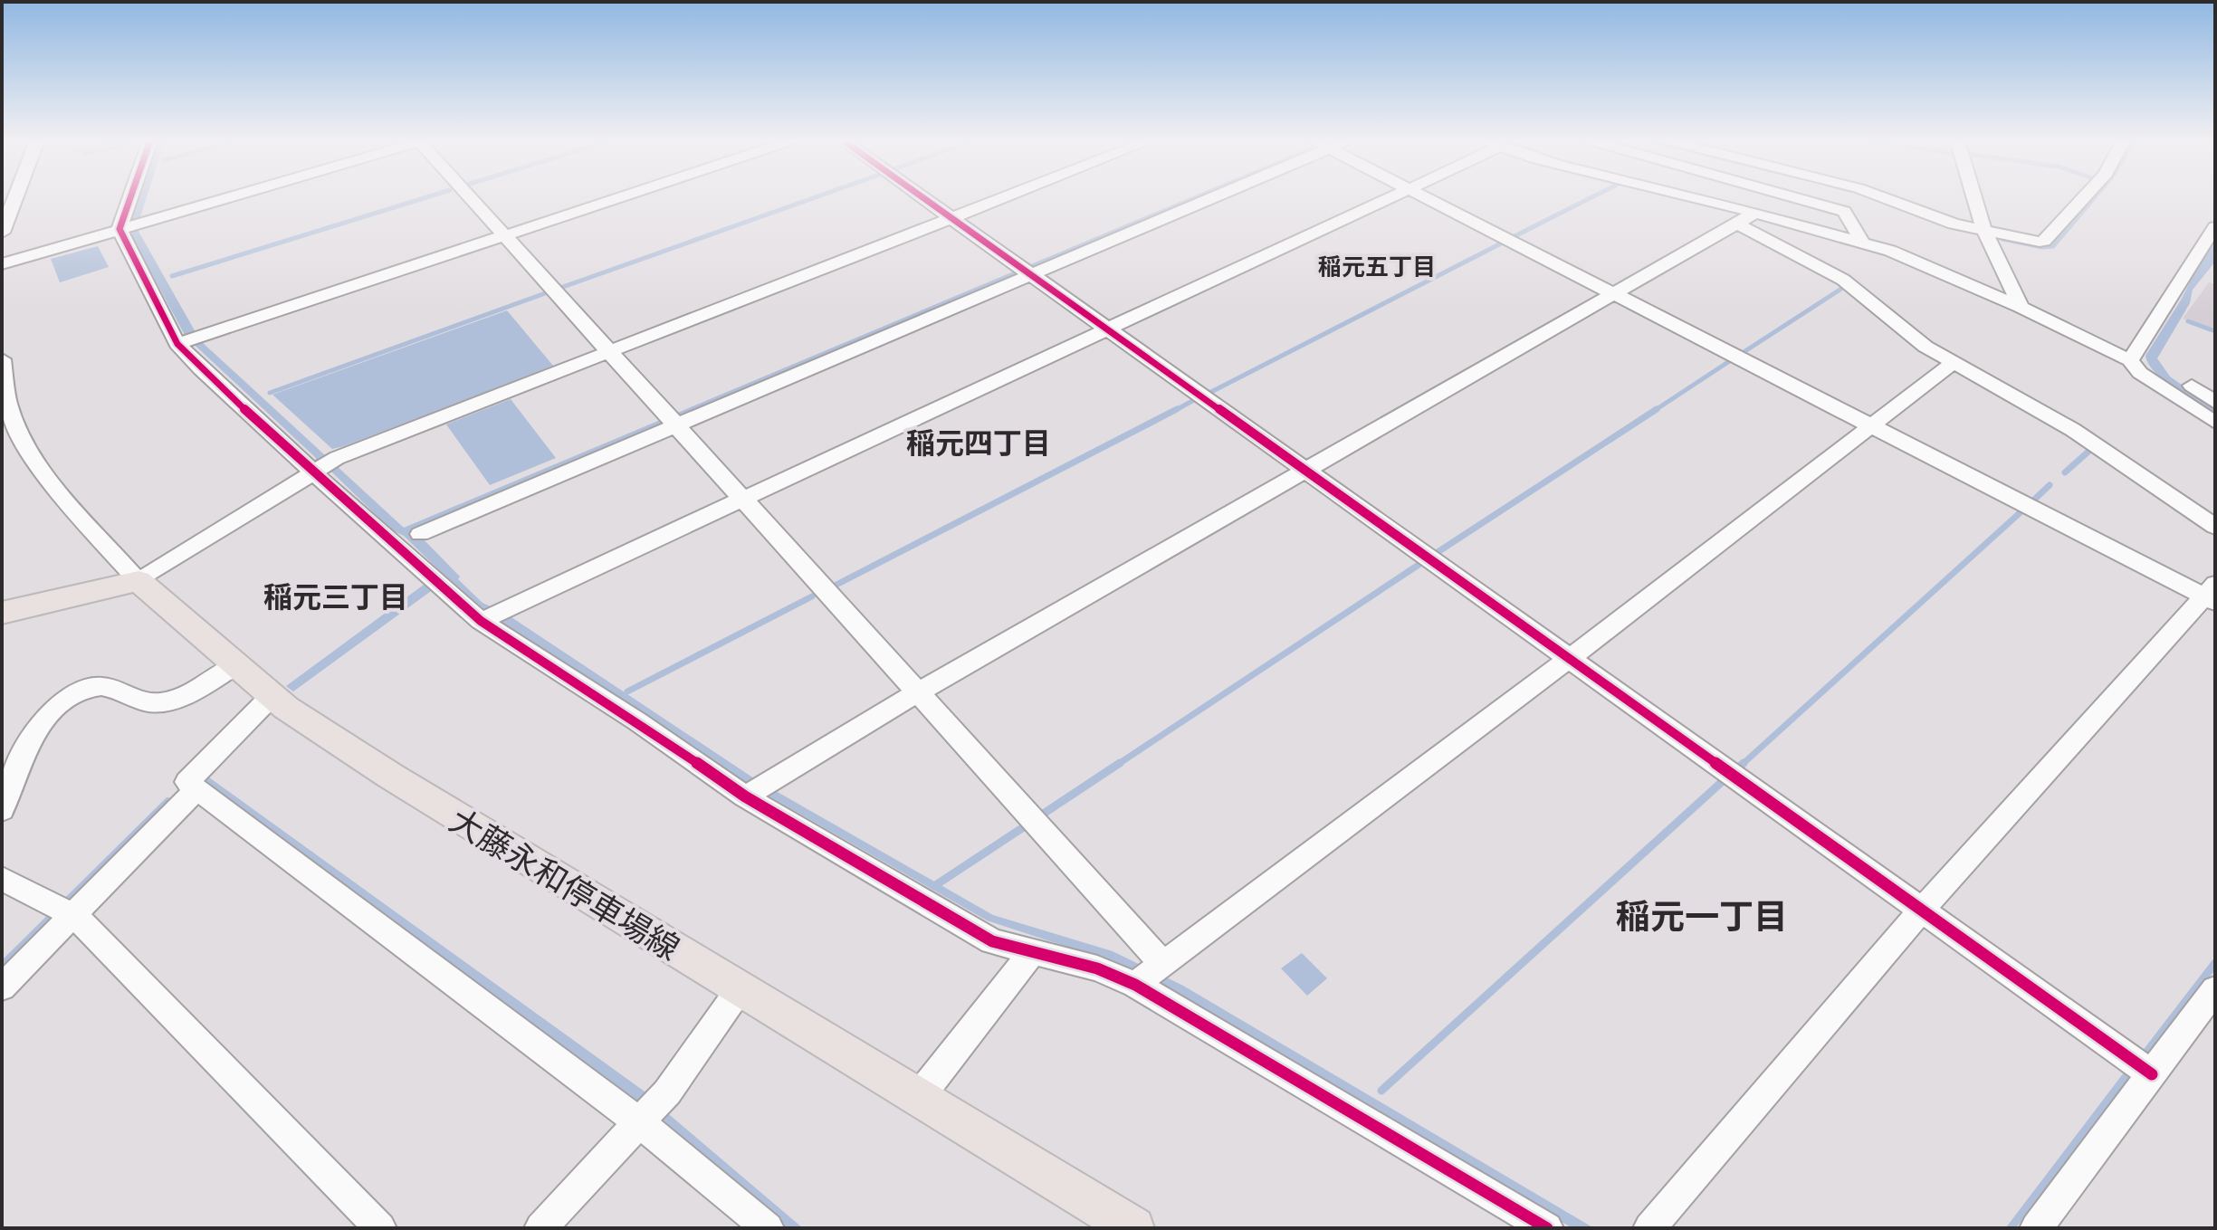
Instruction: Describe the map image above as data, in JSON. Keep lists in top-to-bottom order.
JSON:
{
  "streets": {
    "main road": ["大藤永和停車場線"]
  },
  "districts": [
    "稲元五丁目",
    "稲元四丁目",
    "稲元三丁目",
    "稲元一丁目"
  ]
}
